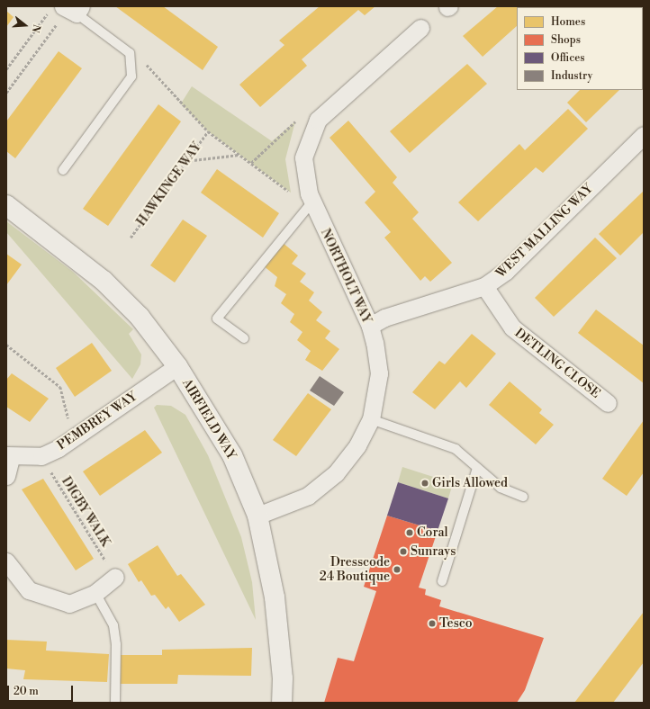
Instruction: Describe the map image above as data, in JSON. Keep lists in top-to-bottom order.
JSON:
{
  "streets": {
    "street": [
      "WEST MALLING WAY",
      "NORTHOLT WAY",
      "DETLING CLOSE",
      "AIRFIELD WAY",
      "PEMBREY WAY"
    ],
    "path": ["HAWKINGE WAY", "DIGBY WALK"]
  },
  "crossings": [
    ["WEST MALLING WAY", "NORTHOLT WAY"],
    ["WEST MALLING WAY", "DETLING CLOSE"],
    ["NORTHOLT WAY", "AIRFIELD WAY"],
    ["AIRFIELD WAY", "PEMBREY WAY"],
    ["PEMBREY WAY", "DIGBY WALK"]
  ],
  "places": [
    "Girls Allowed",
    "Coral",
    "Sunrays",
    "Dresscode 24 Boutique",
    "Tesco"
  ],
  "legend": [
    "Homes",
    "Shops",
    "Offices",
    "Industry"
  ],
  "scale_bar": "20 m",
  "north": "right"
}
